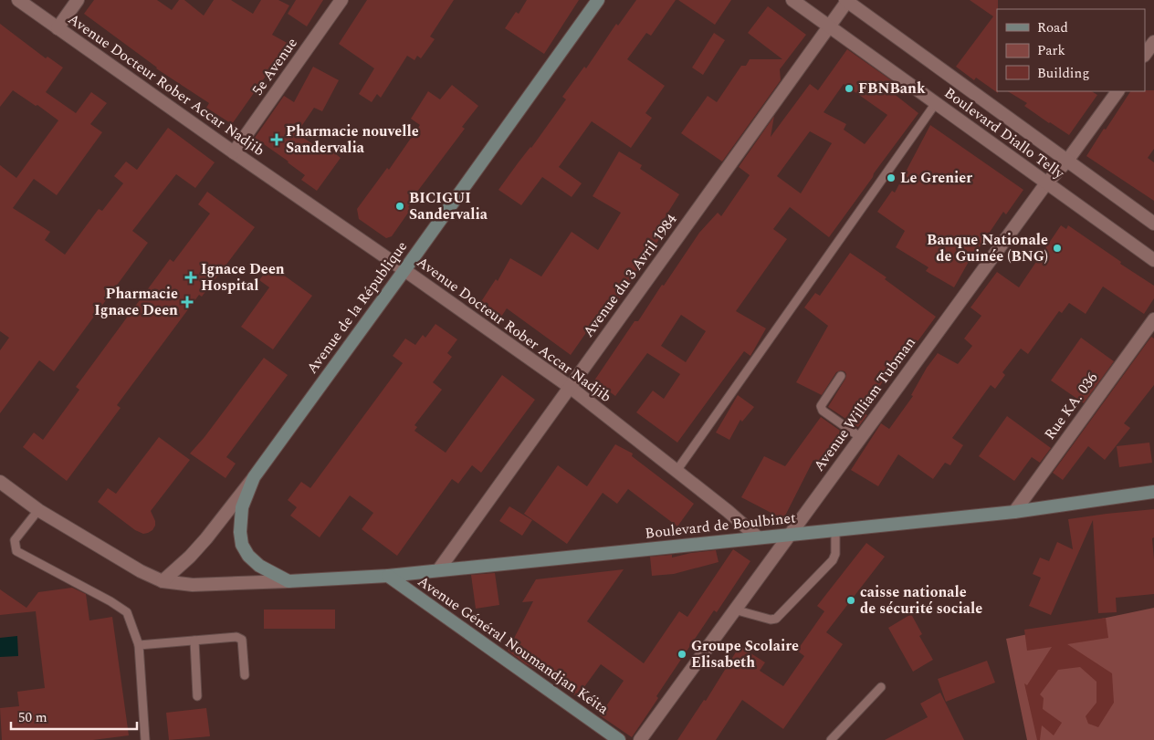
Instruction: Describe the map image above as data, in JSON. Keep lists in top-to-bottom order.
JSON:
{
  "streets": {
    "main road": ["Avenue de la République", "Boulevard de Boulbinet", "Avenue Général Noumandjan Kéita"],
    "street": [
      "5e Avenue",
      "Avenue Docteur Rober Accar Nadjib",
      "Boulevard Diallo Telly",
      "Avenue du 3 Avril 1984",
      "Avenue William Tubman",
      "Rue KA. 036"
    ]
  },
  "crossings": [
    ["5e Avenue", "Avenue Docteur Rober Accar Nadjib"],
    ["Avenue Docteur Rober Accar Nadjib", "Avenue du 3 Avril 1984"],
    ["Avenue Docteur Rober Accar Nadjib", "Avenue de la République"],
    ["Avenue Docteur Rober Accar Nadjib", "Boulevard de Boulbinet"],
    ["Boulevard Diallo Telly", "Avenue du 3 Avril 1984"],
    ["Boulevard Diallo Telly", "Avenue William Tubman"],
    ["Avenue du 3 Avril 1984", "Boulevard de Boulbinet"],
    ["Avenue de la République", "Boulevard de Boulbinet"],
    ["Avenue William Tubman", "Boulevard de Boulbinet"],
    ["Rue KA. 036", "Boulevard de Boulbinet"],
    ["Boulevard de Boulbinet", "Avenue Général Noumandjan Kéita"]
  ],
  "places": {
    "other": [
      "FBNBank",
      "Le Grenier",
      "BICIGUI Sandervalia",
      "Banque Nationale de Guinée (BNG)",
      "caisse nationale de sécurité sociale",
      "Groupe Scolaire Elisabeth"
    ],
    "health": ["Pharmacie nouvelle Sandervalia", "Ignace Deen Hospital", "Pharmacie Ignace Deen"]
  },
  "legend": ["Road", "Park", "Building"],
  "scale_bar": "50 m"
}
